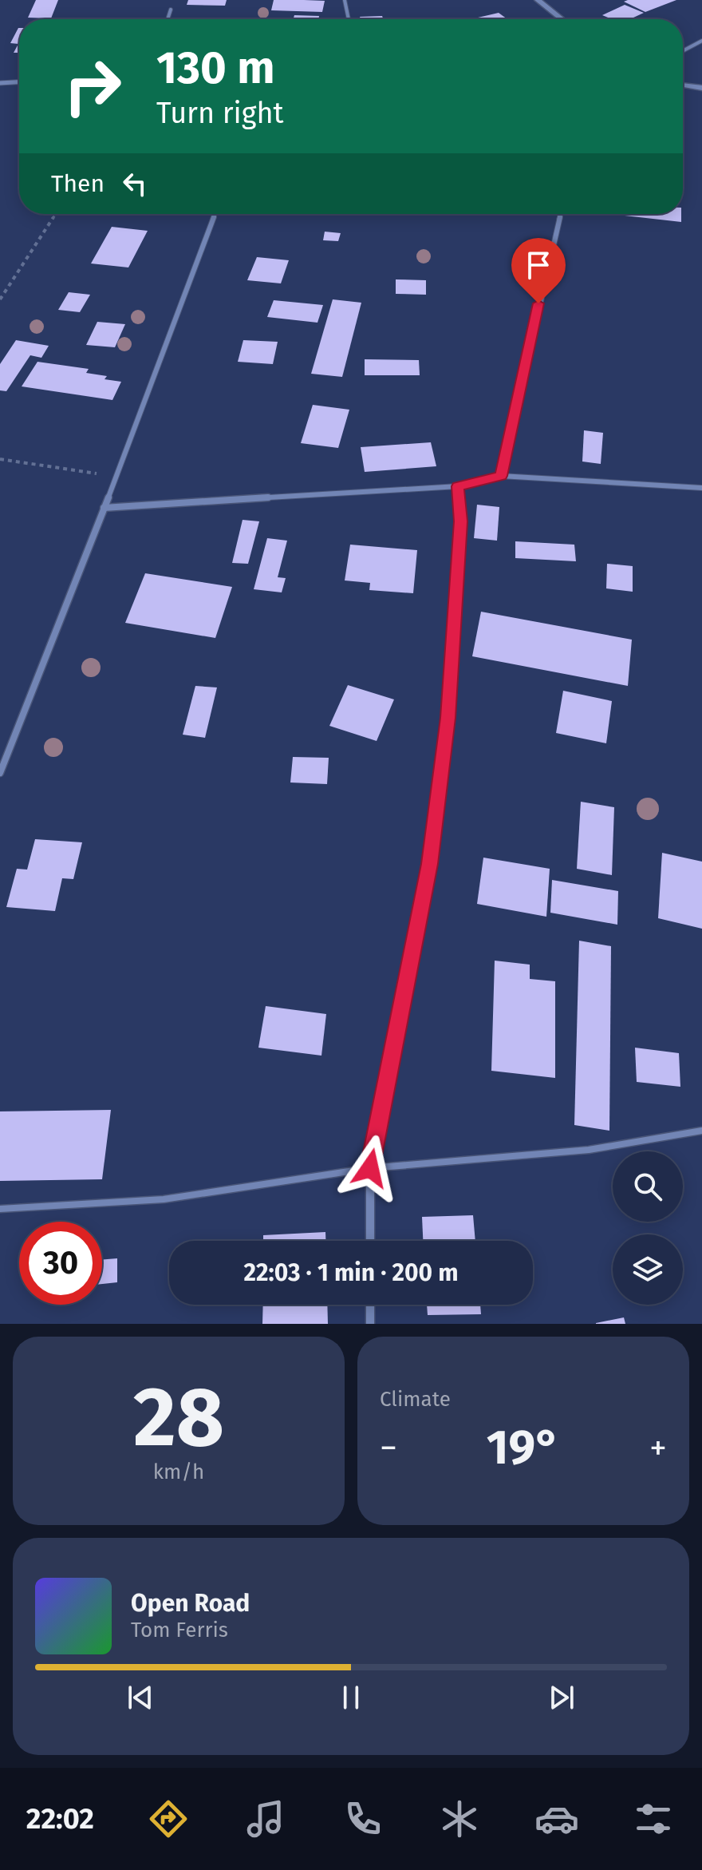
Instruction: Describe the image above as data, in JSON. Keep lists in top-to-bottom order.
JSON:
{
  "page": {
    "turn": ["130 m", "Turn right"],
    "then": "Then",
    "limit": "30",
    "trip": "22:03 · 1 min · 200 m",
    "tile": [
      ["28", "km/h"],
      "Climate"
    ],
    "heat": ["−", "19°", "+"],
    "song": ["Open Road", "Tom Ferris"],
    "tabs": "22:02"
  }
}
